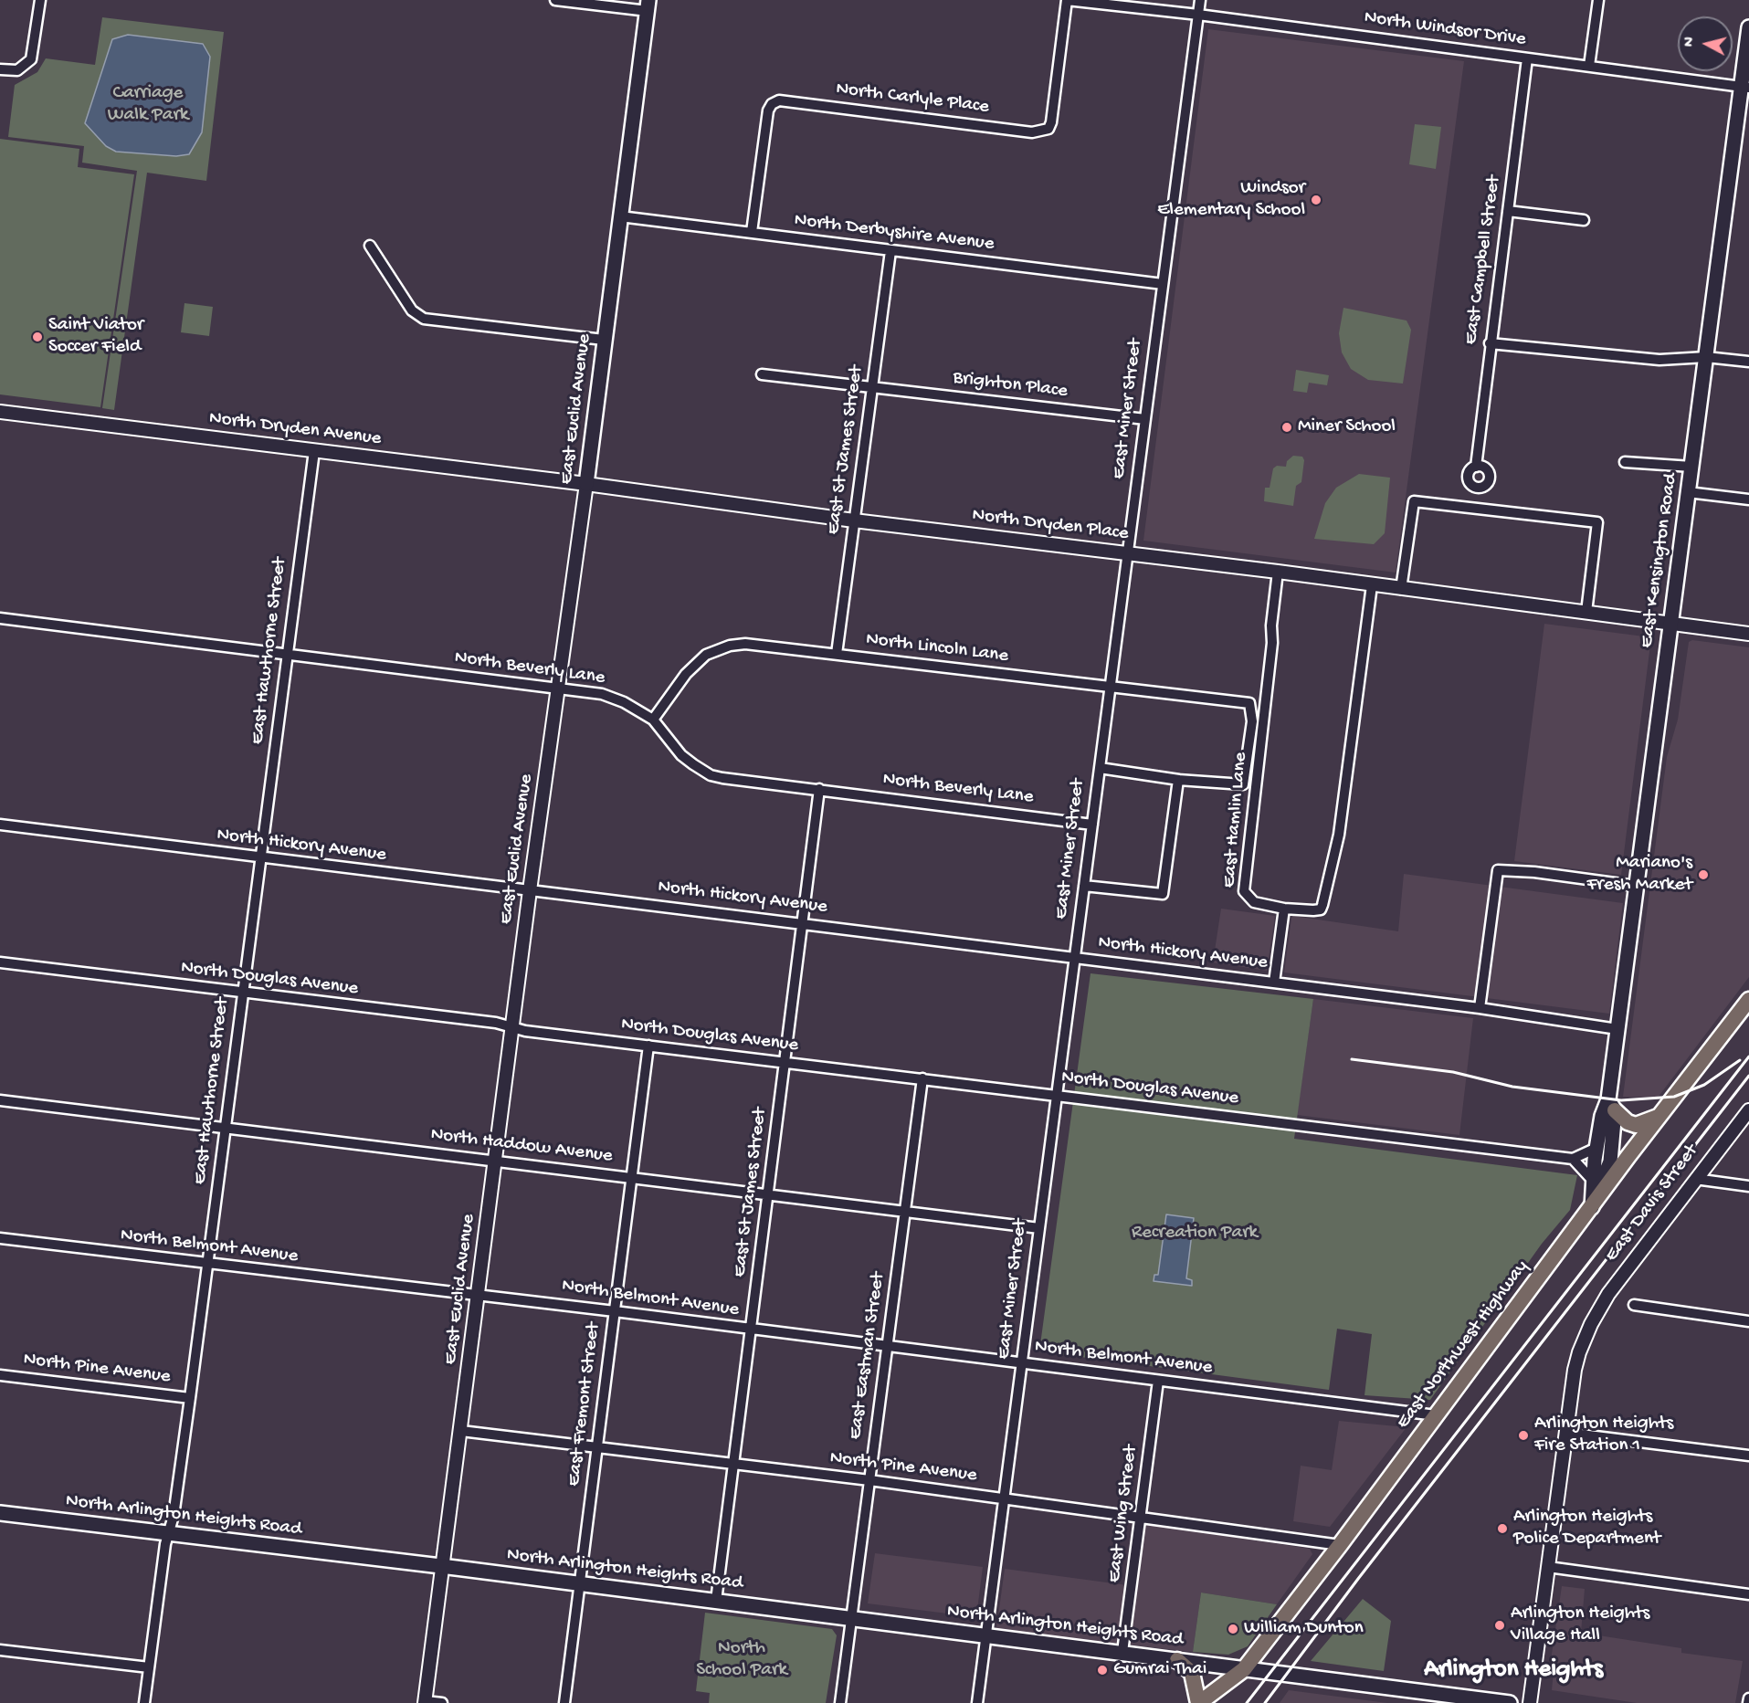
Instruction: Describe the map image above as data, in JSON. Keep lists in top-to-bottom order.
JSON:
{
  "streets": {
    "main road": [
      "East Euclid Avenue",
      "East Kensington Road",
      "East Northwest Highway",
      "North Arlington Heights Road"
    ],
    "street": [
      "North Windsor Drive",
      "North Carlyle Place",
      "North Derbyshire Avenue",
      "East Campbell Street",
      "Brighton Place",
      "East Miner Street",
      "North Dryden Avenue",
      "East St James Street",
      "North Dryden Place",
      "North Lincoln Lane",
      "East Hawthorne Street",
      "North Beverly Lane",
      "East Hamlin Lane",
      "North Hickory Avenue",
      "North Douglas Avenue",
      "North Haddow Avenue",
      "East Davis Street",
      "North Belmont Avenue",
      "East Eastman Street",
      "North Pine Avenue",
      "East Fremont Street",
      "East Wing Street"
    ]
  },
  "crossings": [
    ["North Windsor Drive", "North Carlyle Place"],
    ["North Windsor Drive", "East Campbell Street"],
    ["North Windsor Drive", "East Miner Street"],
    ["North Windsor Drive", "East Kensington Road"],
    ["North Carlyle Place", "North Derbyshire Avenue"],
    ["North Derbyshire Avenue", "East Euclid Avenue"],
    ["North Derbyshire Avenue", "East Miner Street"],
    ["North Derbyshire Avenue", "East St James Street"],
    ["Brighton Place", "East Miner Street"],
    ["Brighton Place", "East St James Street"],
    ["East Euclid Avenue", "North Dryden Avenue"],
    ["East Euclid Avenue", "North Dryden Place"],
    ["East Euclid Avenue", "North Beverly Lane"],
    ["East Euclid Avenue", "North Hickory Avenue"],
    ["East Euclid Avenue", "North Douglas Avenue"],
    ["East Euclid Avenue", "North Haddow Avenue"],
    ["East Euclid Avenue", "North Belmont Avenue"],
    ["East Euclid Avenue", "North Pine Avenue"],
    ["East Euclid Avenue", "North Arlington Heights Road"],
    ["East Miner Street", "North Dryden Place"],
    ["East Miner Street", "North Lincoln Lane"],
    ["East Miner Street", "North Beverly Lane"],
    ["East Miner Street", "North Hickory Avenue"],
    ["East Miner Street", "North Douglas Avenue"],
    ["East Miner Street", "North Haddow Avenue"],
    ["East Miner Street", "North Belmont Avenue"],
    ["East Miner Street", "North Pine Avenue"],
    ["East Miner Street", "North Arlington Heights Road"],
    ["North Dryden Avenue", "North Dryden Place"],
    ["North Dryden Avenue", "East Hawthorne Street"],
    ["East St James Street", "North Dryden Place"],
    ["East St James Street", "North Lincoln Lane"],
    ["East St James Street", "North Beverly Lane"],
    ["East St James Street", "North Hickory Avenue"],
    ["East St James Street", "North Douglas Avenue"],
    ["East St James Street", "North Haddow Avenue"],
    ["East St James Street", "North Belmont Avenue"],
    ["East St James Street", "North Pine Avenue"],
    ["East St James Street", "North Arlington Heights Road"],
    ["North Dryden Place", "East Kensington Road"],
    ["North Dryden Place", "East Hamlin Lane"],
    ["East Kensington Road", "North Hickory Avenue"],
    ["East Kensington Road", "East Northwest Highway"],
    ["North Lincoln Lane", "North Beverly Lane"],
    ["East Hawthorne Street", "North Beverly Lane"],
    ["East Hawthorne Street", "North Hickory Avenue"],
    ["East Hawthorne Street", "North Douglas Avenue"],
    ["East Hawthorne Street", "North Haddow Avenue"],
    ["East Hawthorne Street", "North Belmont Avenue"],
    ["East Hawthorne Street", "North Pine Avenue"],
    ["East Hawthorne Street", "North Arlington Heights Road"],
    ["North Douglas Avenue", "East Eastman Street"],
    ["North Douglas Avenue", "East Fremont Street"],
    ["North Haddow Avenue", "East Eastman Street"],
    ["North Haddow Avenue", "East Fremont Street"],
    ["North Belmont Avenue", "East Northwest Highway"],
    ["North Belmont Avenue", "East Eastman Street"],
    ["North Belmont Avenue", "East Fremont Street"],
    ["North Belmont Avenue", "East Wing Street"],
    ["East Northwest Highway", "North Pine Avenue"],
    ["East Northwest Highway", "North Arlington Heights Road"],
    ["East Eastman Street", "North Pine Avenue"],
    ["East Eastman Street", "North Arlington Heights Road"],
    ["North Pine Avenue", "East Fremont Street"],
    ["North Pine Avenue", "East Wing Street"],
    ["East Fremont Street", "North Arlington Heights Road"],
    ["East Wing Street", "North Arlington Heights Road"]
  ],
  "districts": ["Arlington Heights"],
  "parks": ["Carriage Walk Park", "Recreation Park", "North School Park"],
  "places": [
    "Windsor Elementary School",
    "Saint Viator Soccer Field",
    "Miner School",
    "Mariano's Fresh Market",
    "Arlington Heights Fire Station 1",
    "Arlington Heights Police Department",
    "Arlington Heights Village Hall",
    "William Dunton",
    "Gumrai Thai"
  ],
  "north": "left"
}
